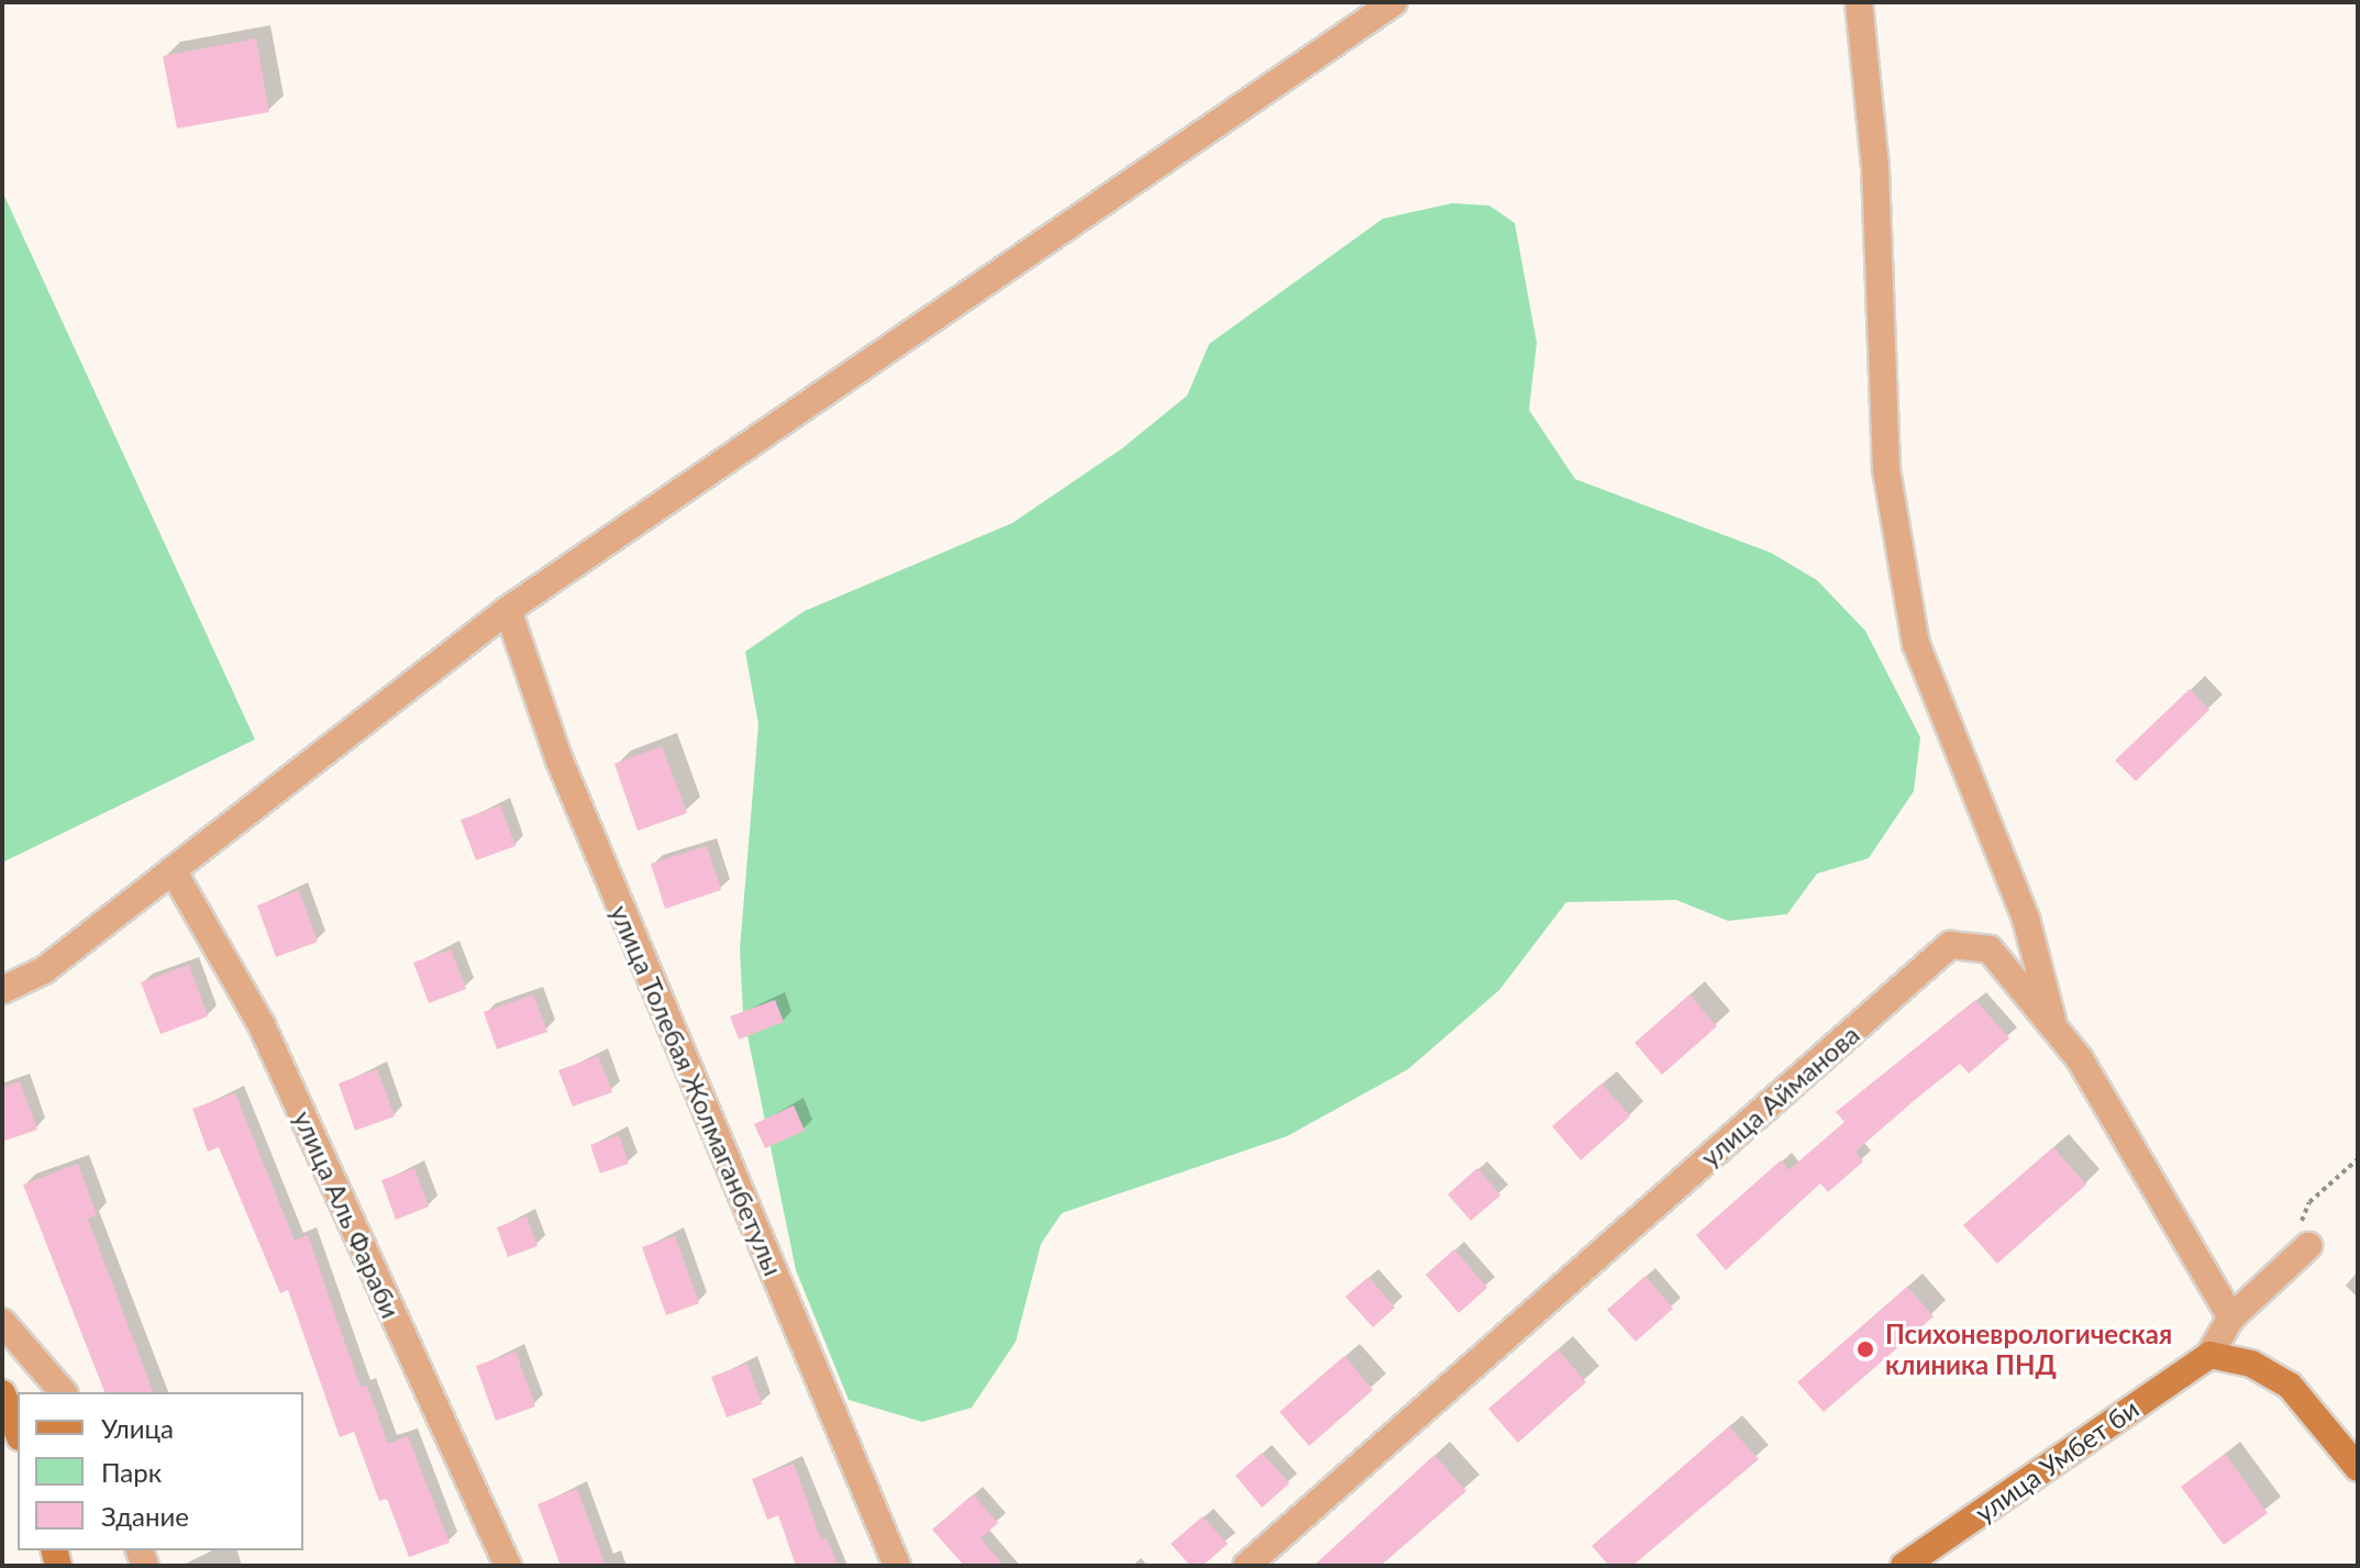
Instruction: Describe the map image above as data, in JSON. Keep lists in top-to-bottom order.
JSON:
{
  "streets": {
    "street": [
      "улица Толебая Жолмаганбетулы",
      "улица Айманова",
      "улица Аль Фараби",
      "улица Умбет би"
    ]
  },
  "places": ["Психоневрологическая клиника ПНД"],
  "legend": ["Улица", "Парк", "Здание"]
}
